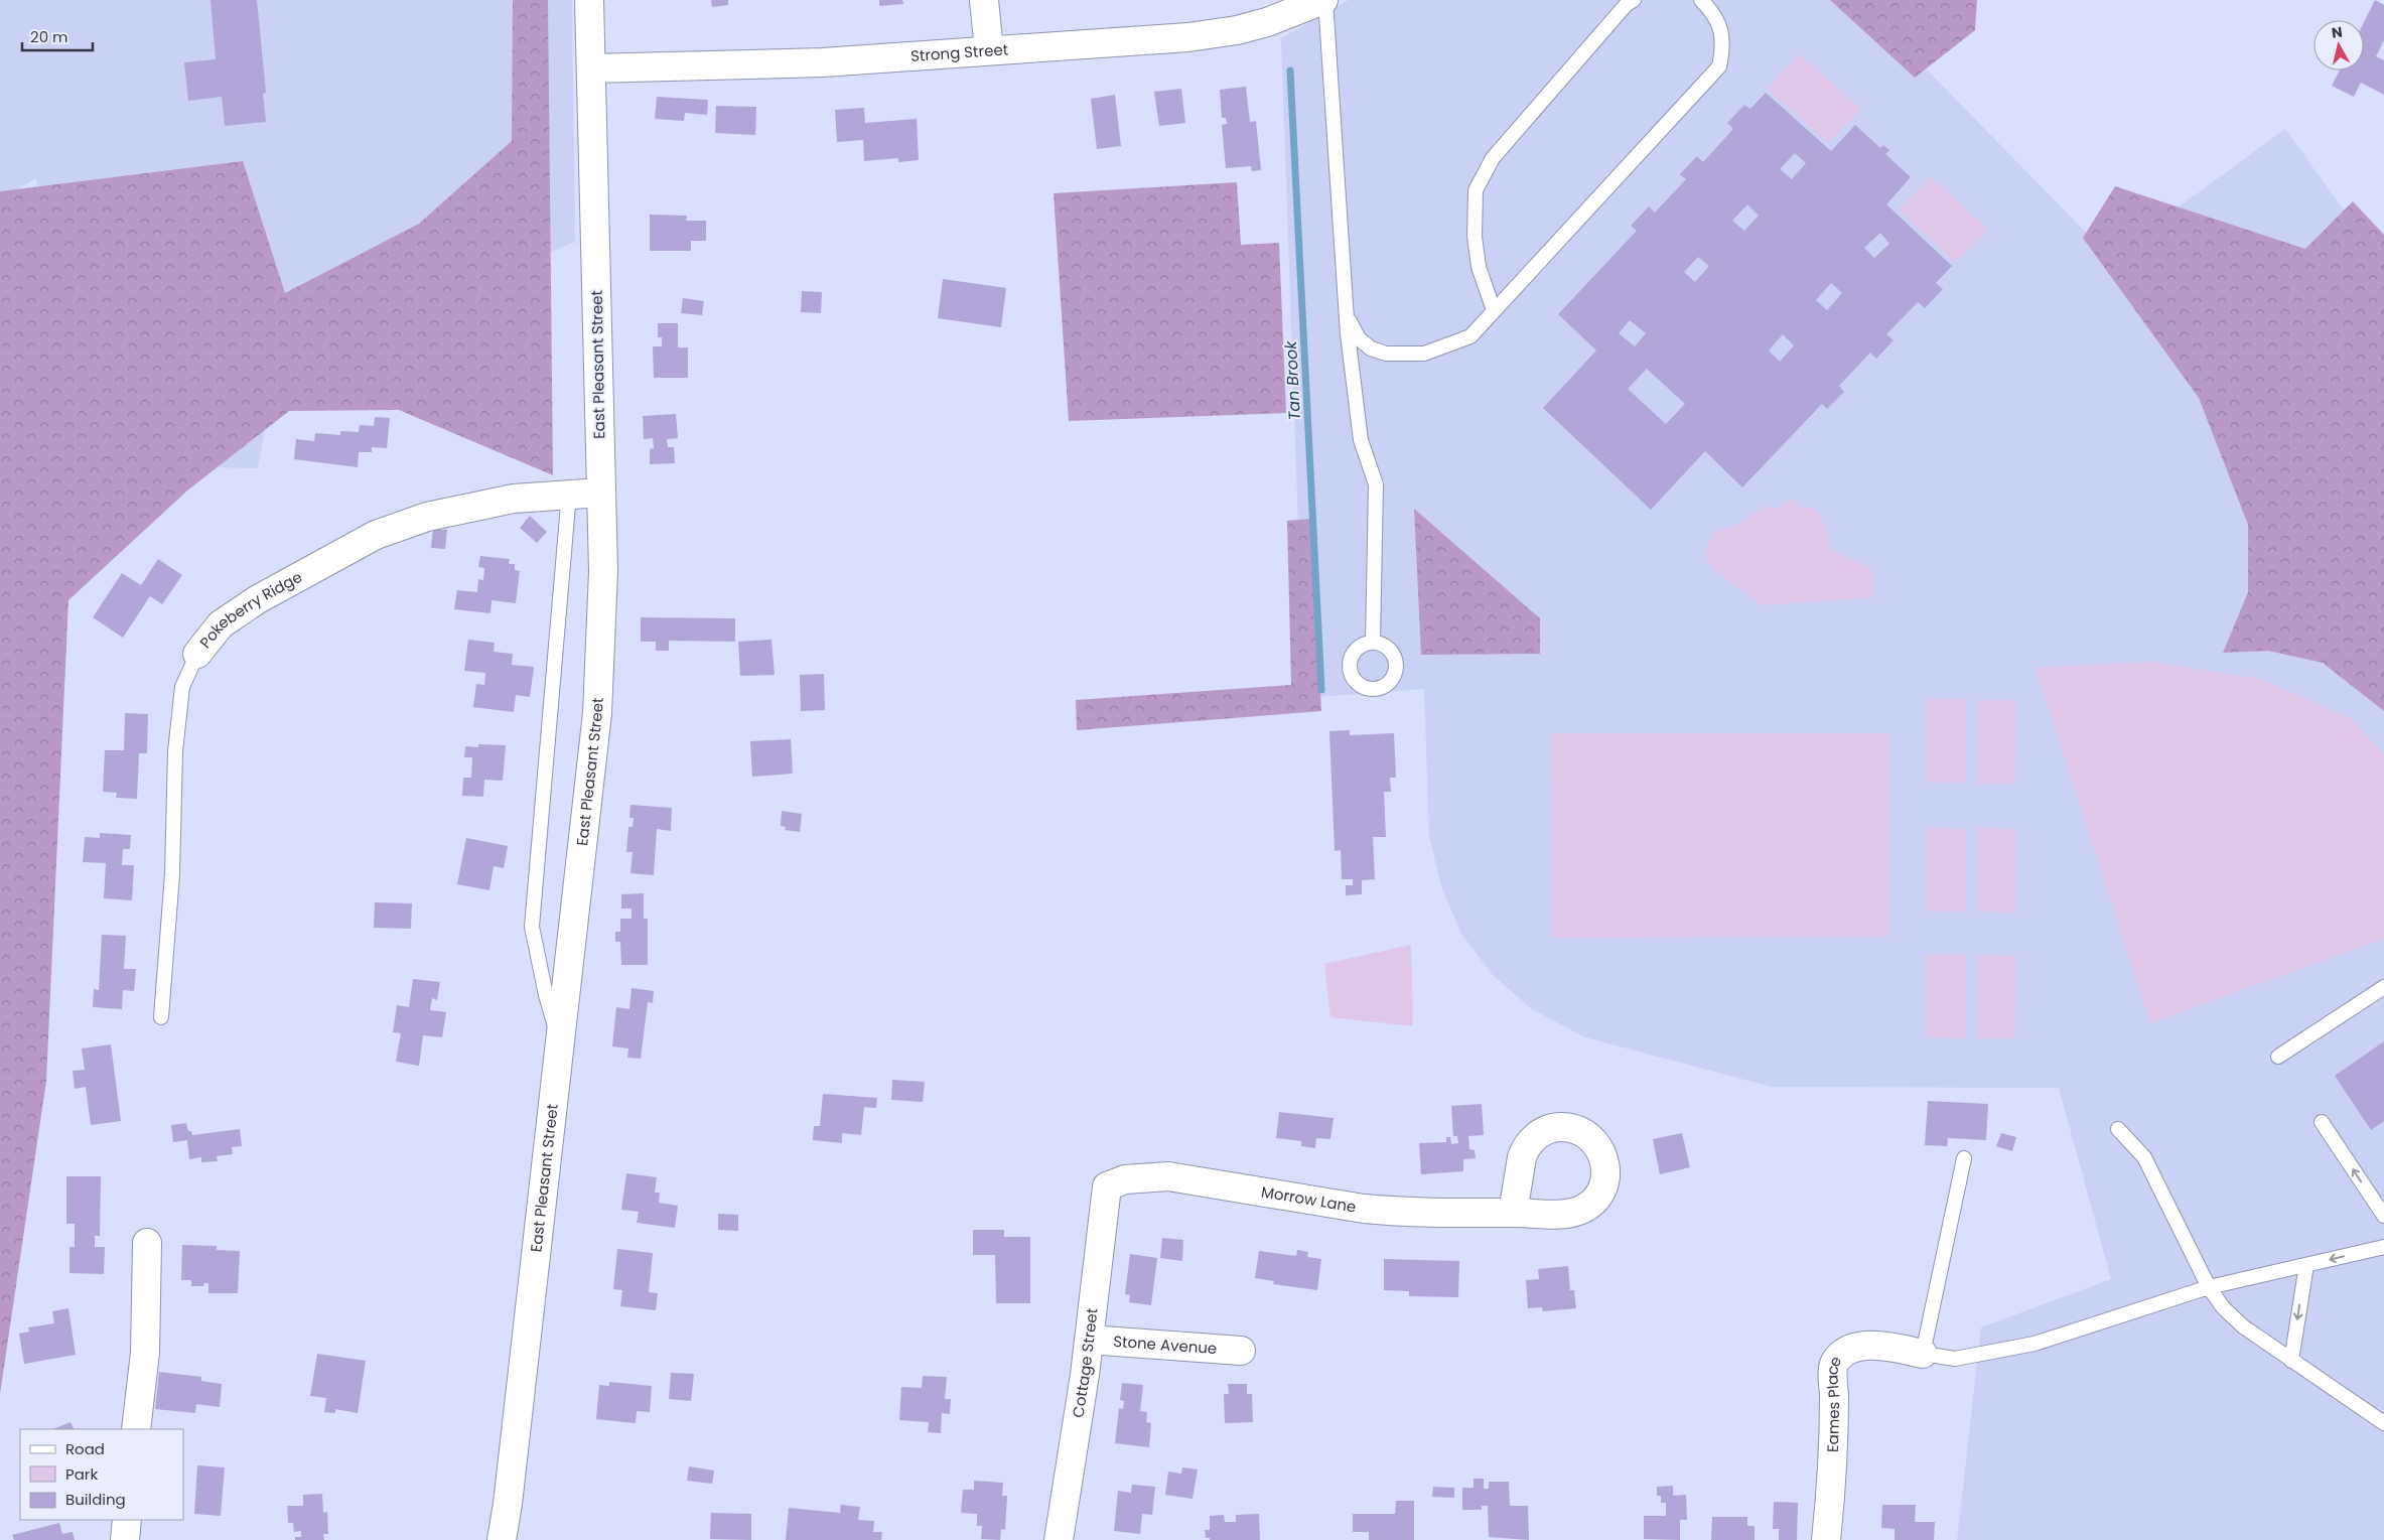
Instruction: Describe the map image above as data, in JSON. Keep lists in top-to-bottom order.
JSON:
{
  "streets": {
    "main road": [
      "Strong Street",
      "East Pleasant Street",
      "Pokeberry Ridge",
      "Morrow Lane",
      "Stone Avenue",
      "Cottage Street",
      "Eames Place"
    ]
  },
  "crossings": [
    ["Strong Street", "East Pleasant Street"],
    ["East Pleasant Street", "Pokeberry Ridge"],
    ["Morrow Lane", "Cottage Street"],
    ["Stone Avenue", "Cottage Street"]
  ],
  "water": ["Tan Brook"],
  "legend": ["Road", "Park", "Building"],
  "scale_bar": "20 m",
  "north": "top"
}
